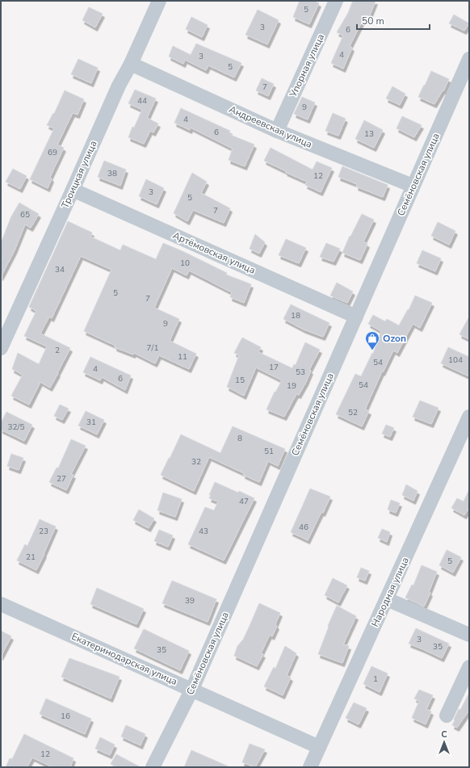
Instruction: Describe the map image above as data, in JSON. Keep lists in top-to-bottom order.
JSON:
{
  "streets": {
    "street": [
      "Упорная улица",
      "Андреевская улица",
      "Троицкая улица",
      "Семёновская улица",
      "Артёмовская улица",
      "Народная улица",
      "Екатеринодарская улица"
    ]
  },
  "crossings": [
    ["Упорная улица", "Андреевская улица"],
    ["Андреевская улица", "Троицкая улица"],
    ["Андреевская улица", "Семёновская улица"],
    ["Троицкая улица", "Артёмовская улица"],
    ["Семёновская улица", "Артёмовская улица"],
    ["Семёновская улица", "Екатеринодарская улица"],
    ["Народная улица", "Екатеринодарская улица"]
  ],
  "places": {
    "shop": ["Ozon"]
  },
  "house_numbers": [
    "5",
    "3",
    "6",
    "4",
    "3",
    "5",
    "7",
    "44",
    "9",
    "4",
    "6",
    "13",
    "69",
    "38",
    "12",
    "3",
    "5",
    "7",
    "65",
    "10",
    "34",
    "5",
    "7",
    "18",
    "9",
    "7/1",
    "2",
    "11",
    "104",
    "54",
    "17",
    "4",
    "53",
    "6",
    "15",
    "54",
    "19",
    "52",
    "31",
    "32/5",
    "8",
    "51",
    "32",
    "27",
    "47",
    "46",
    "23",
    "43",
    "21",
    "5",
    "39",
    "3",
    "35",
    "35",
    "1",
    "16",
    "12"
  ],
  "scale_bar": "50 m",
  "north": "top"
}
